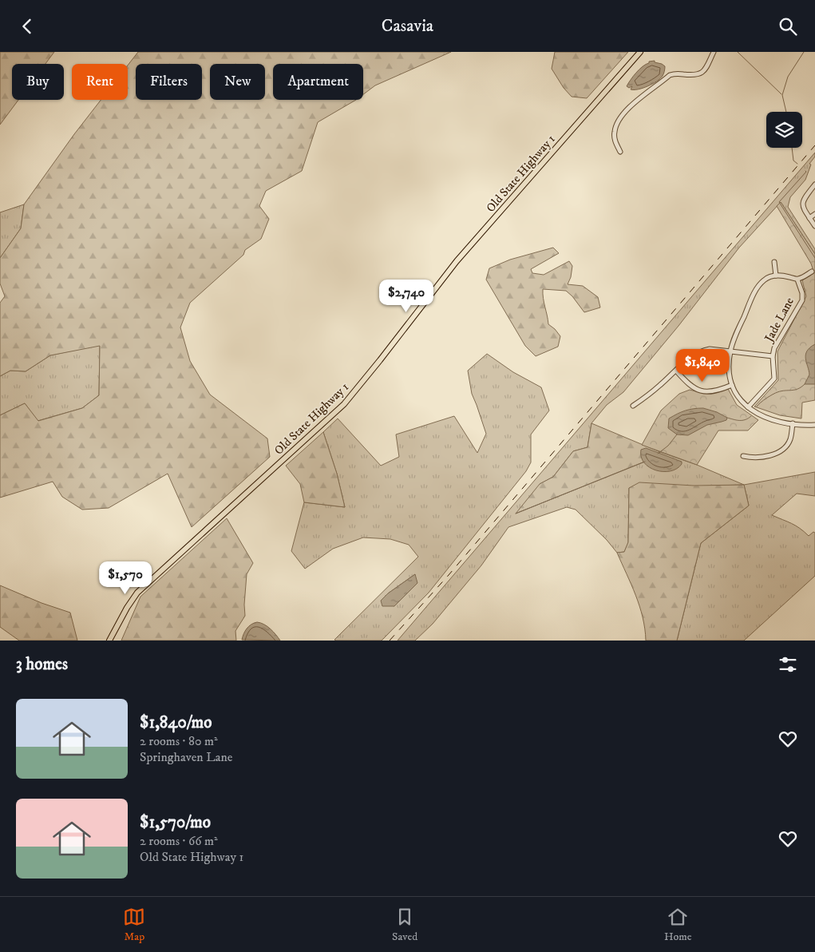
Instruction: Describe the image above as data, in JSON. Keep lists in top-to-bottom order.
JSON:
{
  "streets": {
    "main road": ["Old State Highway 1"],
    "street": ["Jade Lane"]
  },
  "page": {
    "header": "Casavia",
    "chip": [
      "Buy",
      "Rent",
      "Filters",
      "New",
      "Apartment"
    ],
    "price": ["$2,740", "$1,840", "$1,570"],
    "heading": "3 homes",
    "list": [
      {
        "name": "$1,840/mo",
        "note": "2 rooms · 80 m² · Springhaven Lane"
      },
      {
        "name": "$1,570/mo",
        "note": "2 rooms · 66 m² · Old State Highway 1"
      }
    ],
    "tabs": ["Map", "Saved", "Home"]
  }
}
